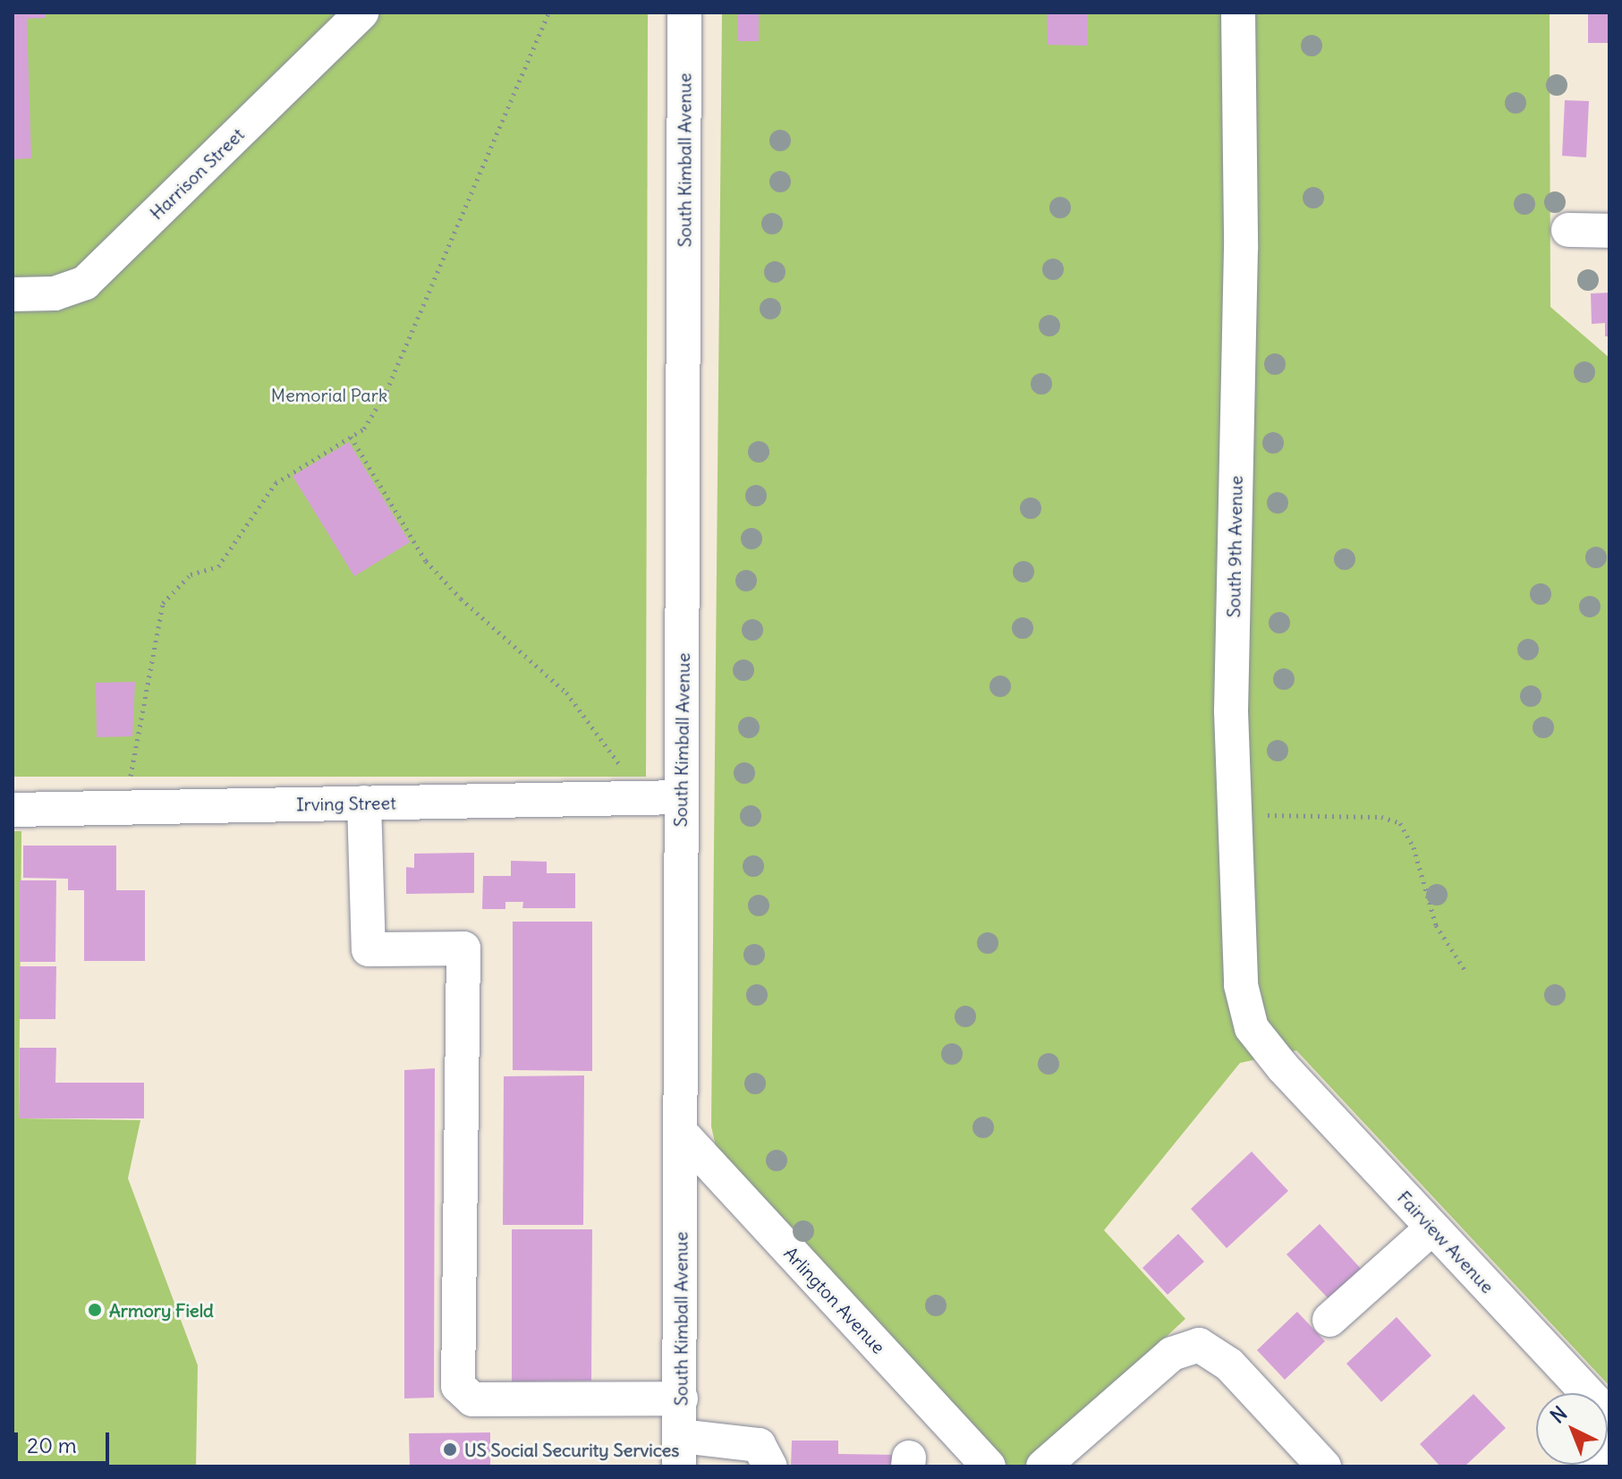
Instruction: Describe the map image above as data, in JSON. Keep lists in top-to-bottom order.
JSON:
{
  "streets": {
    "street": [
      "South Kimball Avenue",
      "Harrison Street",
      "South 9th Avenue",
      "Irving Street",
      "Fairview Avenue",
      "Arlington Avenue"
    ]
  },
  "crossings": [
    ["South Kimball Avenue", "Irving Street"],
    ["South Kimball Avenue", "Arlington Avenue"],
    ["South 9th Avenue", "Fairview Avenue"]
  ],
  "parks": ["Memorial Park"],
  "places": ["Armory Field", "US Social Security Services"],
  "scale_bar": "20 m",
  "north": "top left"
}
